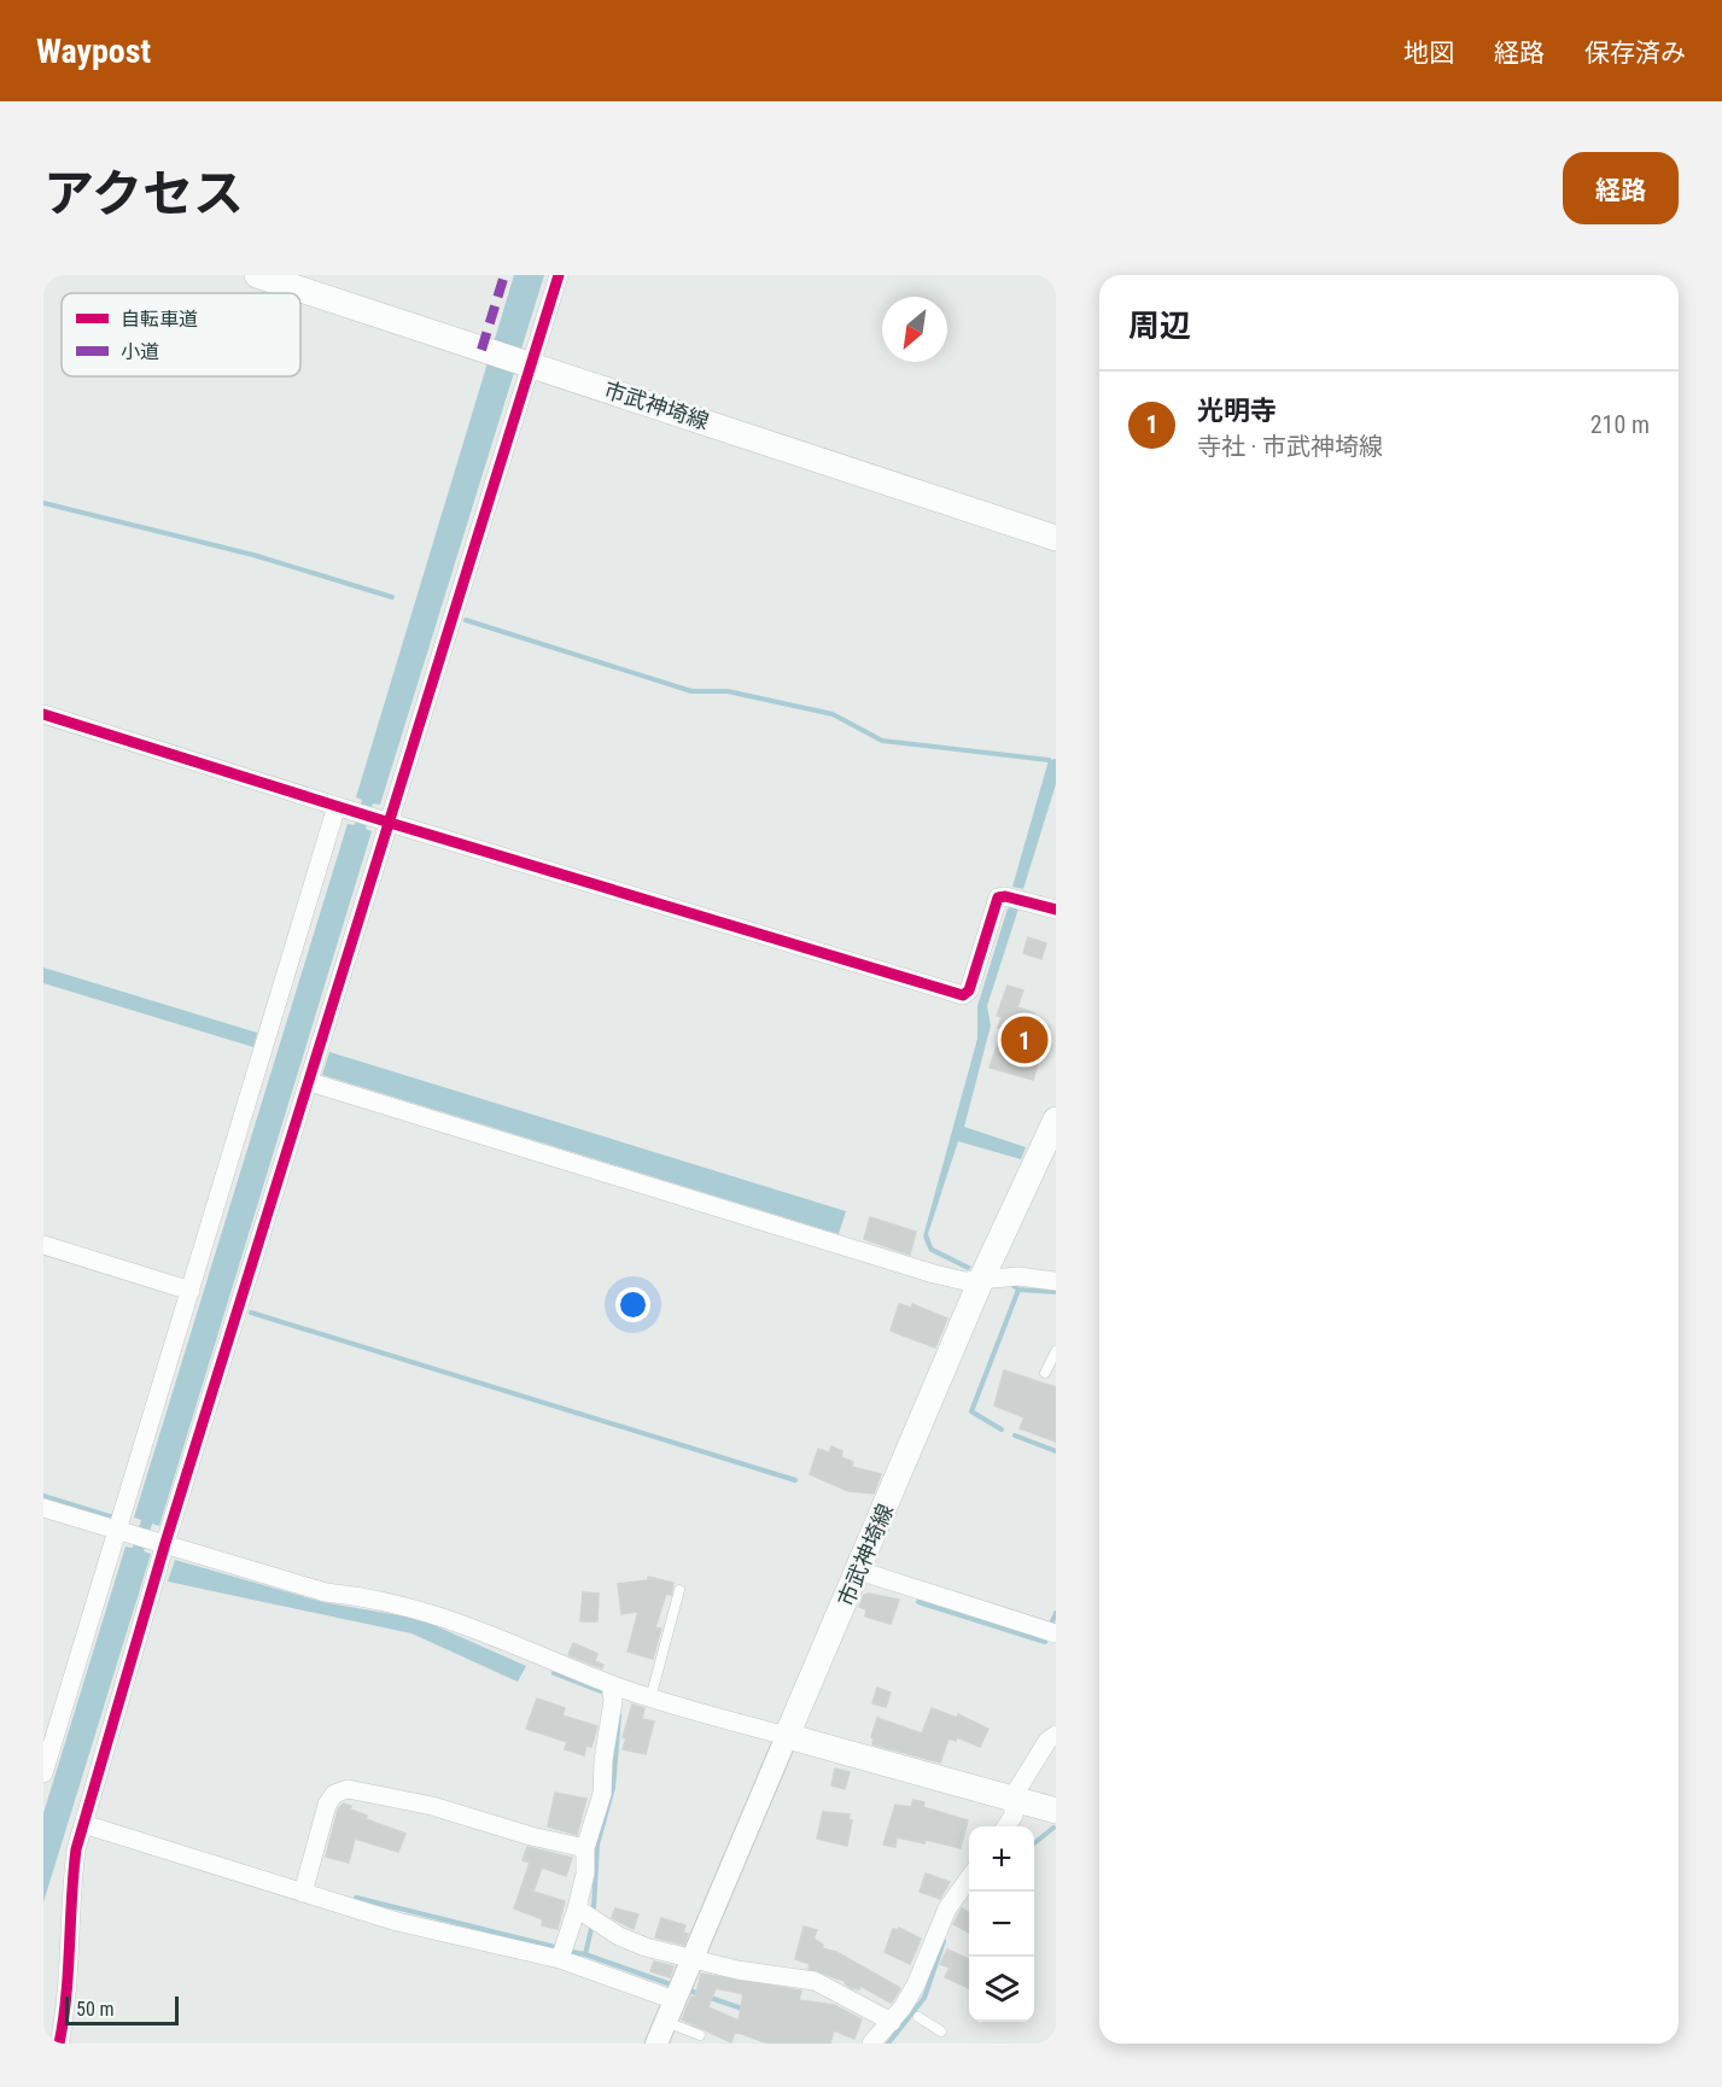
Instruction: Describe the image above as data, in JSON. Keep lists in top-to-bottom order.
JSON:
{
  "streets": {
    "main road": ["市武神埼線"]
  },
  "legend": ["自転車道", "小道"],
  "scale_bar": "50 m",
  "north": "bottom left",
  "page": {
    "header": "Waypost",
    "nav": ["地図", "経路", "保存済み"],
    "title": "アクセス",
    "buttons": "経路",
    "heading": "周辺",
    "list": [
      {
        "mark": "1",
        "name": "光明寺",
        "note": "寺社 · 市武神埼線",
        "value": "210 m"
      }
    ],
    "pins": "1",
    "map_buttons": ["+", "−"],
    "scale": "50 m"
  }
}
